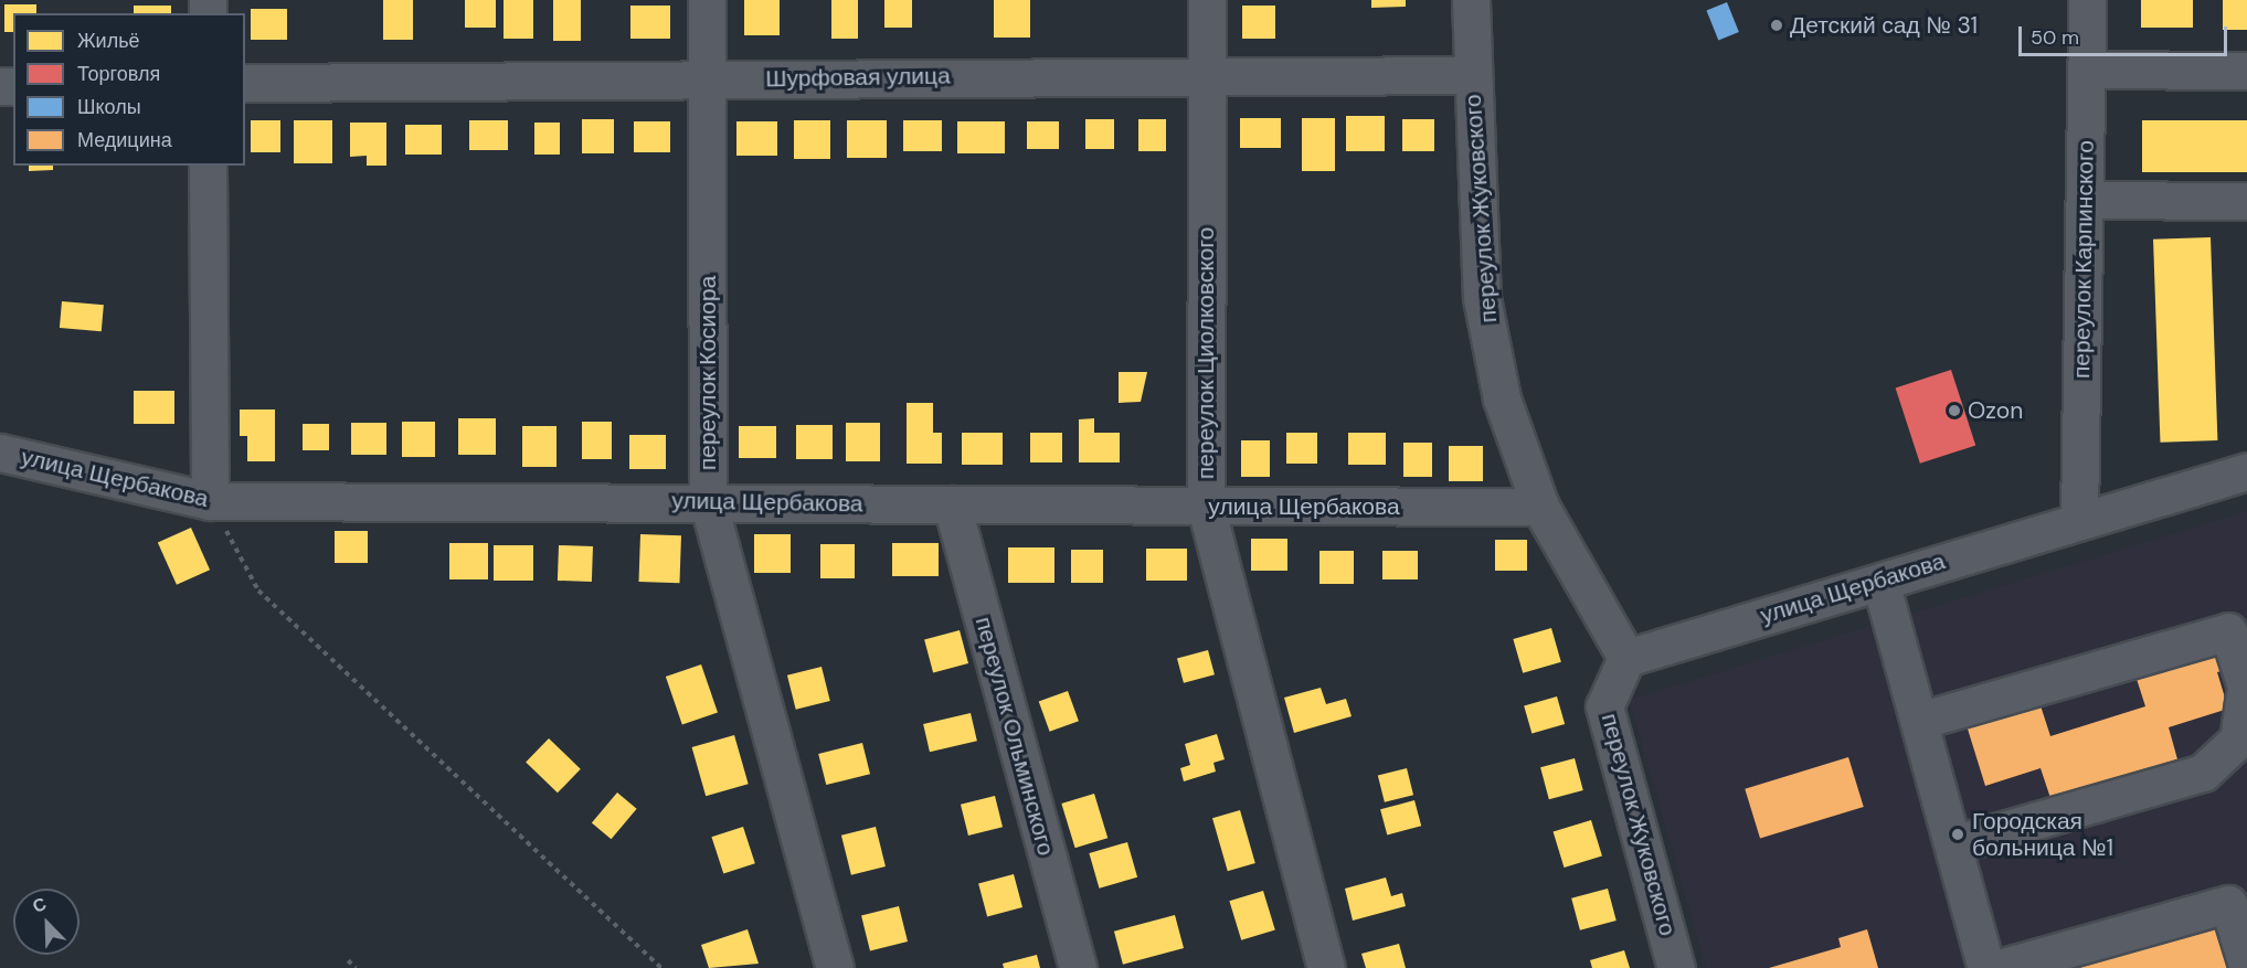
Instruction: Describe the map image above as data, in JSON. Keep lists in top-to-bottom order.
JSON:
{
  "streets": {
    "street": [
      "Шурфовая улица",
      "переулок Жуковского",
      "переулок Карпинского",
      "переулок Циолковского",
      "переулок Косиора",
      "улица Щербакова",
      "переулок Ольминского"
    ]
  },
  "crossings": [
    ["Шурфовая улица", "переулок Жуковского"],
    ["Шурфовая улица", "переулок Циолковского"],
    ["Шурфовая улица", "переулок Косиора"],
    ["переулок Жуковского", "улица Щербакова"],
    ["переулок Карпинского", "улица Щербакова"],
    ["переулок Циолковского", "улица Щербакова"],
    ["переулок Косиора", "улица Щербакова"],
    ["улица Щербакова", "переулок Ольминского"]
  ],
  "places": ["Детский сад № 31", "Ozon", "Городская больница №1"],
  "legend": [
    "Жильё",
    "Торговля",
    "Школы",
    "Медицина"
  ],
  "scale_bar": "50 m",
  "north": "top left"
}
